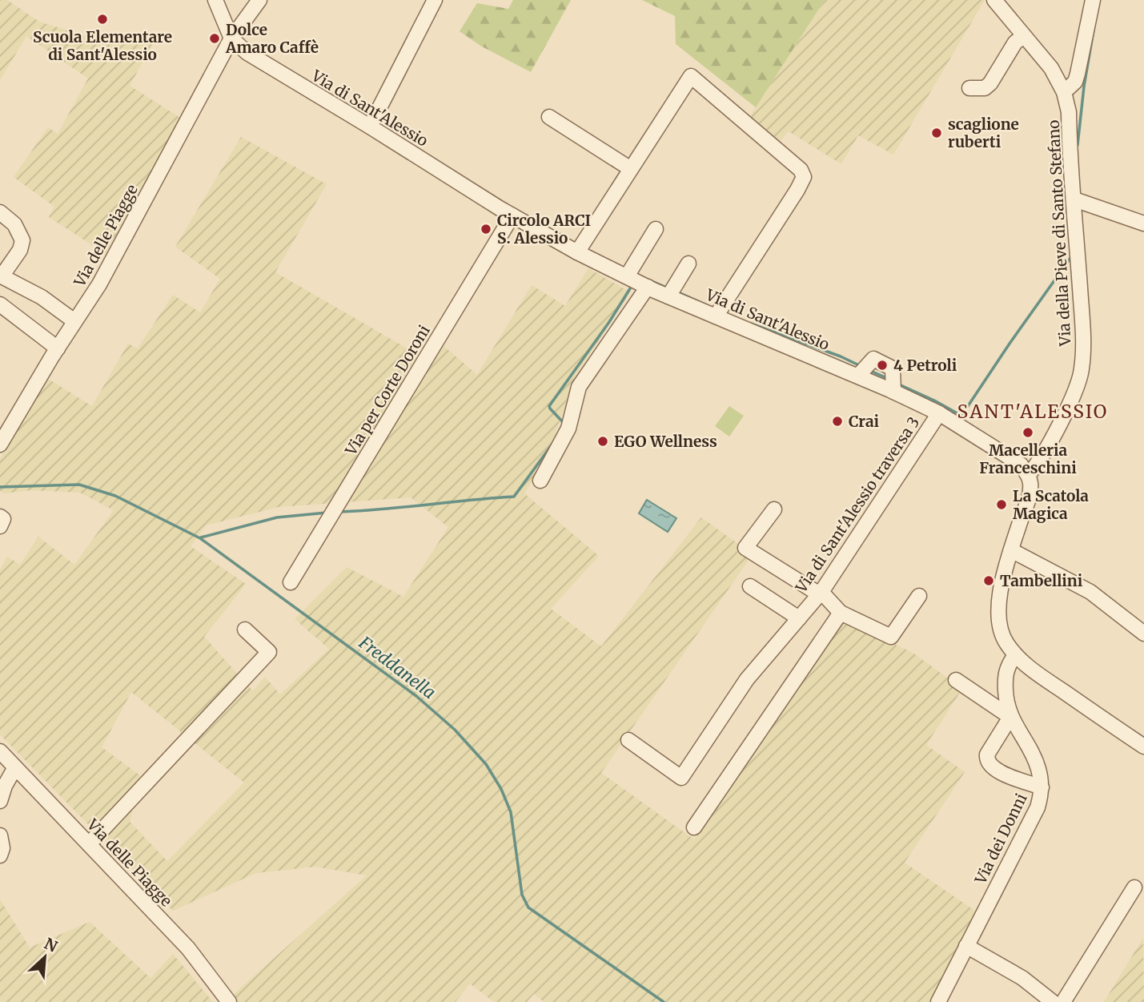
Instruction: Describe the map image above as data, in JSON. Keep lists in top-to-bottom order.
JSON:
{
  "streets": {
    "street": [
      "Via di Sant'Alessio",
      "Via della Pieve di Santo Stefano",
      "Via delle Piagge",
      "Via per Corte Doroni",
      "Via di Sant'Alessio traversa 3",
      "Via dei Donni"
    ]
  },
  "crossings": [
    ["Via di Sant'Alessio", "Via della Pieve di Santo Stefano"],
    ["Via di Sant'Alessio", "Via delle Piagge"],
    ["Via di Sant'Alessio", "Via per Corte Doroni"],
    ["Via di Sant'Alessio", "Via di Sant'Alessio traversa 3"]
  ],
  "districts": ["SANT'ALESSIO"],
  "water": ["Freddanella"],
  "places": [
    "Scuola Elementare di Sant'Alessio",
    "Dolce Amaro Caffè",
    "scaglione ruberti",
    "Circolo ARCI S. Alessio",
    "4 Petroli",
    "Crai",
    "Macelleria Franceschini",
    "EGO Wellness",
    "La Scatola Magica",
    "Tambellini"
  ],
  "north": "top right"
}
